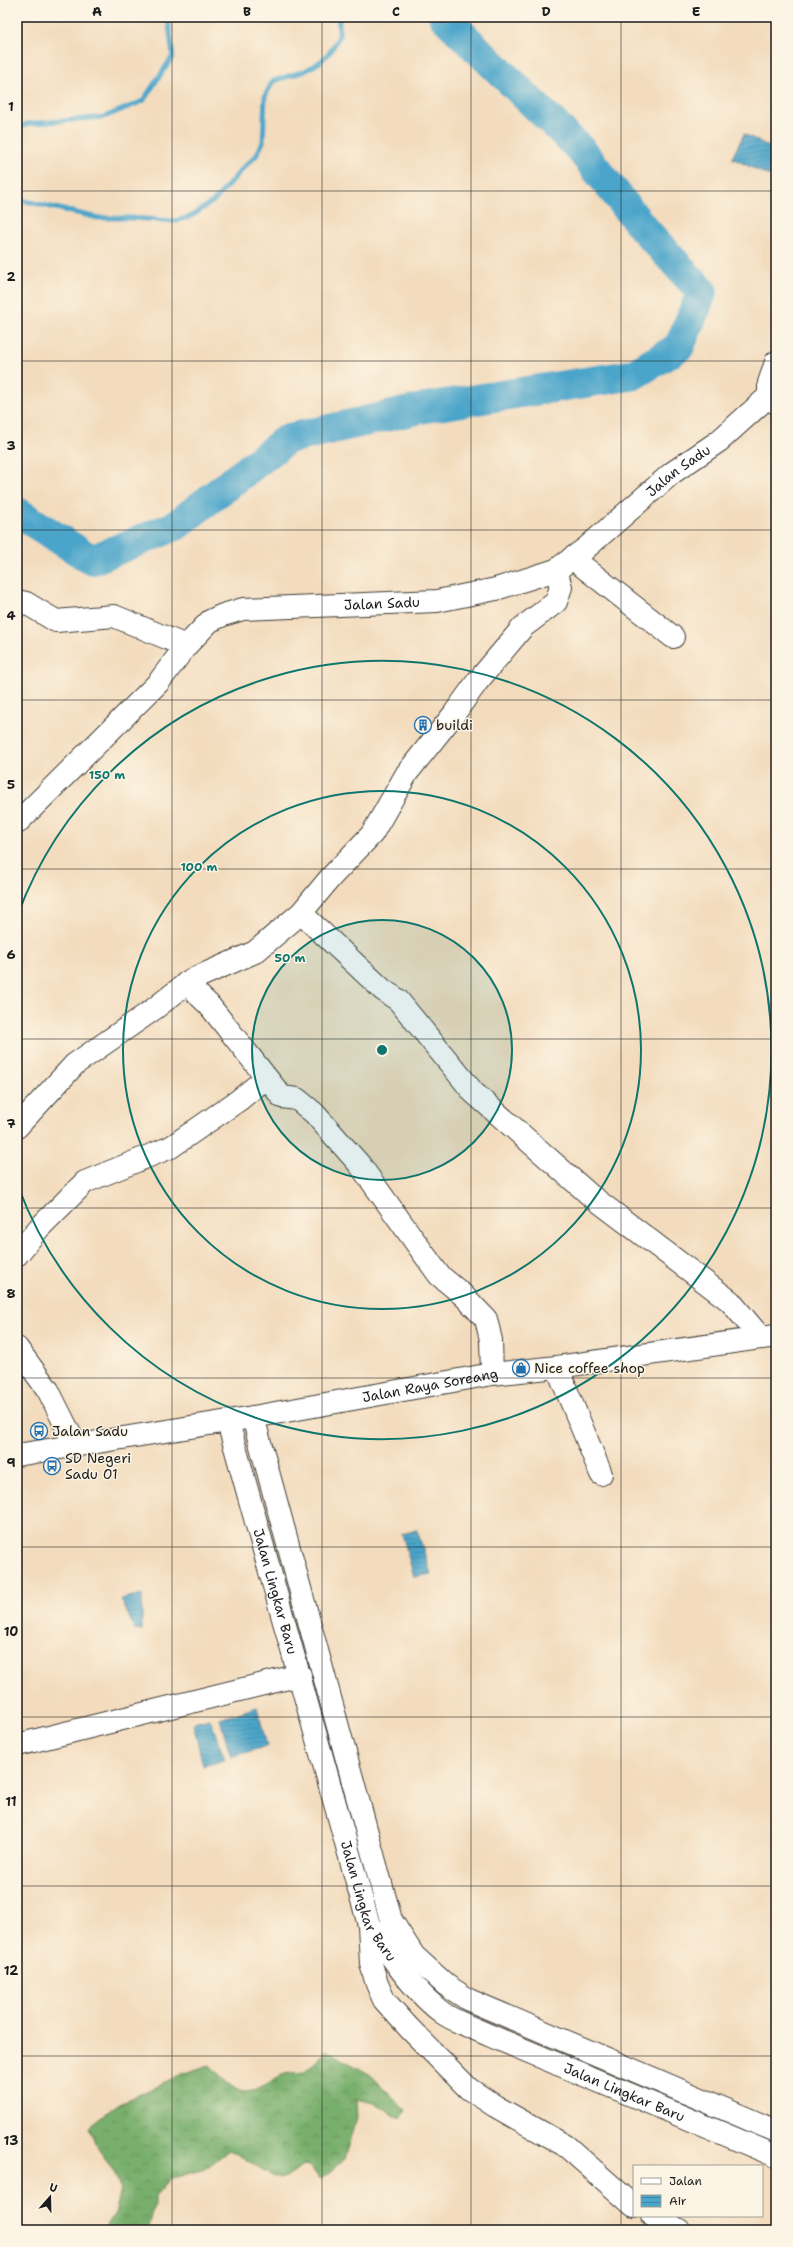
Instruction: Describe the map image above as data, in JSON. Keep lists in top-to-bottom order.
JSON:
{
  "streets": {
    "main road": ["Jalan Sadu", "Jalan Raya Soreang", "Jalan Lingkar Baru"]
  },
  "crossings": [
    ["Jalan Raya Soreang", "Jalan Lingkar Baru"]
  ],
  "places": {
    "building": ["buildi"],
    "shop": ["Nice coffee shop"],
    "bus stop": ["Jalan Sadu", "SD Negeri Sadu 01"]
  },
  "legend": ["Jalan", "Air"],
  "north": "top",
  "grid": {
    "columns": [
      "A",
      "B",
      "C",
      "D",
      "E"
    ],
    "rows": [
      "1",
      "2",
      "3",
      "4",
      "5",
      "6",
      "7",
      "8",
      "9",
      "10",
      "11",
      "12",
      "13"
    ]
  },
  "rings": ["150 m", "100 m", "50 m"]
}
